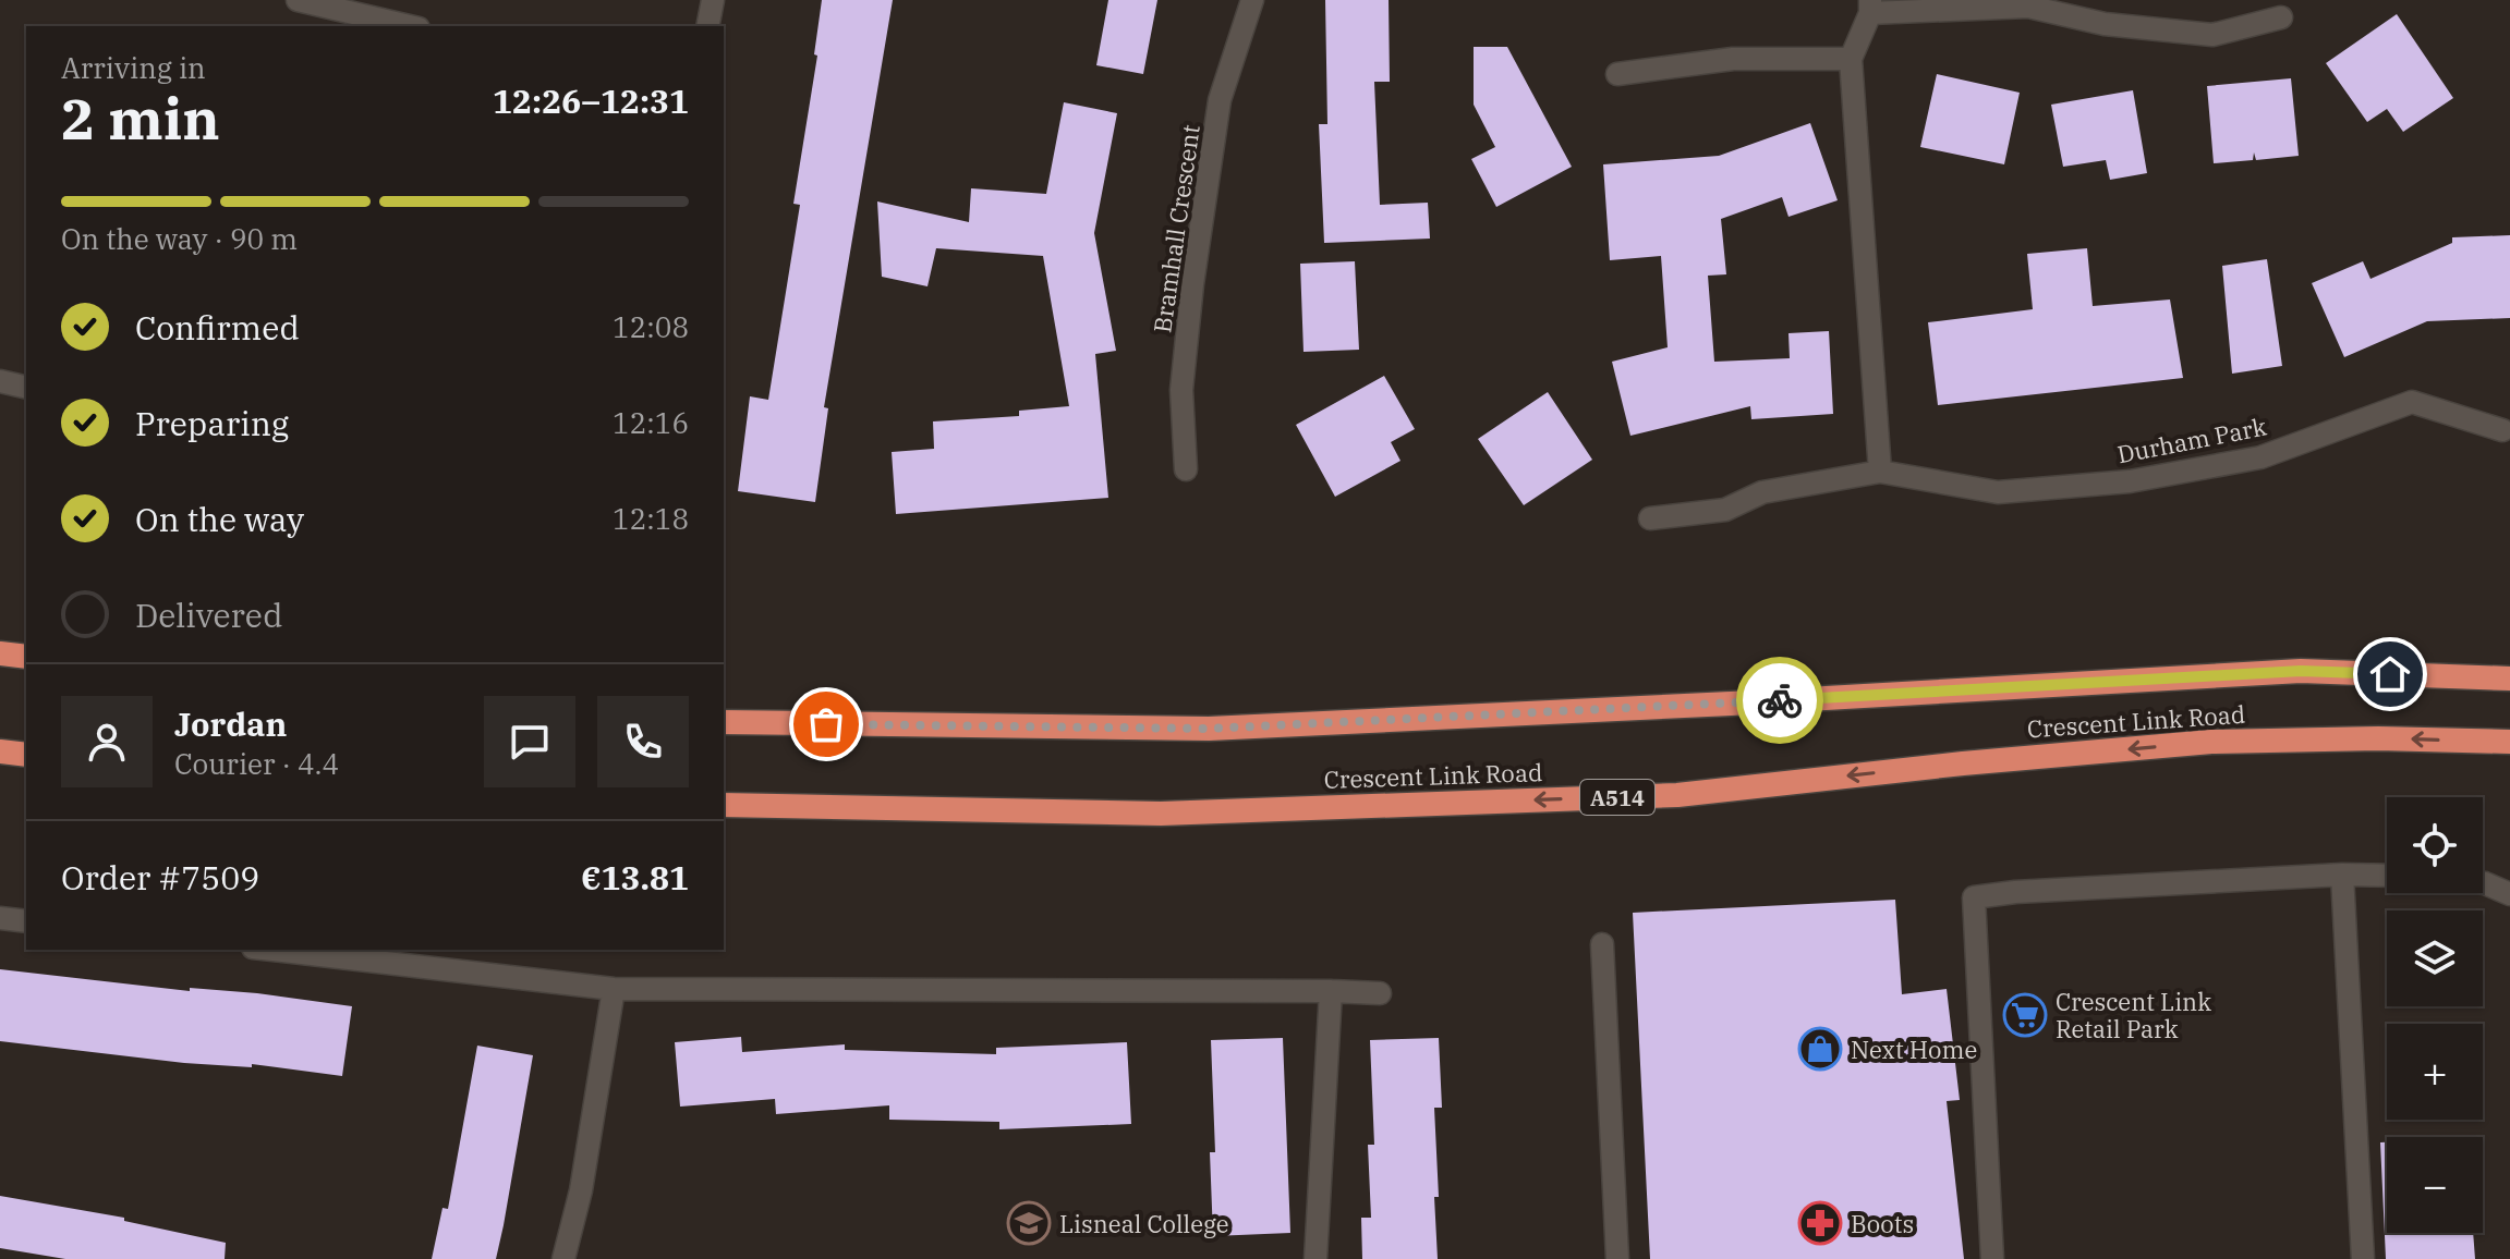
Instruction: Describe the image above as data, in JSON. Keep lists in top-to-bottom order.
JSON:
{
  "streets": {
    "highway": ["Crescent Link Road", "A514"],
    "street": ["Bramhall Crescent", "Durham Park"]
  },
  "places": {
    "supermarket": ["Crescent Link Retail Park"],
    "shop": ["Next Home"],
    "school or university": ["Lisneal College"],
    "pharmacy": ["Boots"]
  },
  "page": {
    "heading": ["2 min", "Arriving in", "12:26–12:31"],
    "panel": [
      "Jordan",
      "Courier · 4.4",
      "Order #7509",
      "€13.81"
    ],
    "bar": "On the way · 90 m",
    "list": [
      ["Confirmed", "12:08"],
      ["Preparing", "12:16"],
      ["On the way", "12:18"],
      "Delivered"
    ],
    "map_buttons": ["+", "−"]
  }
}
